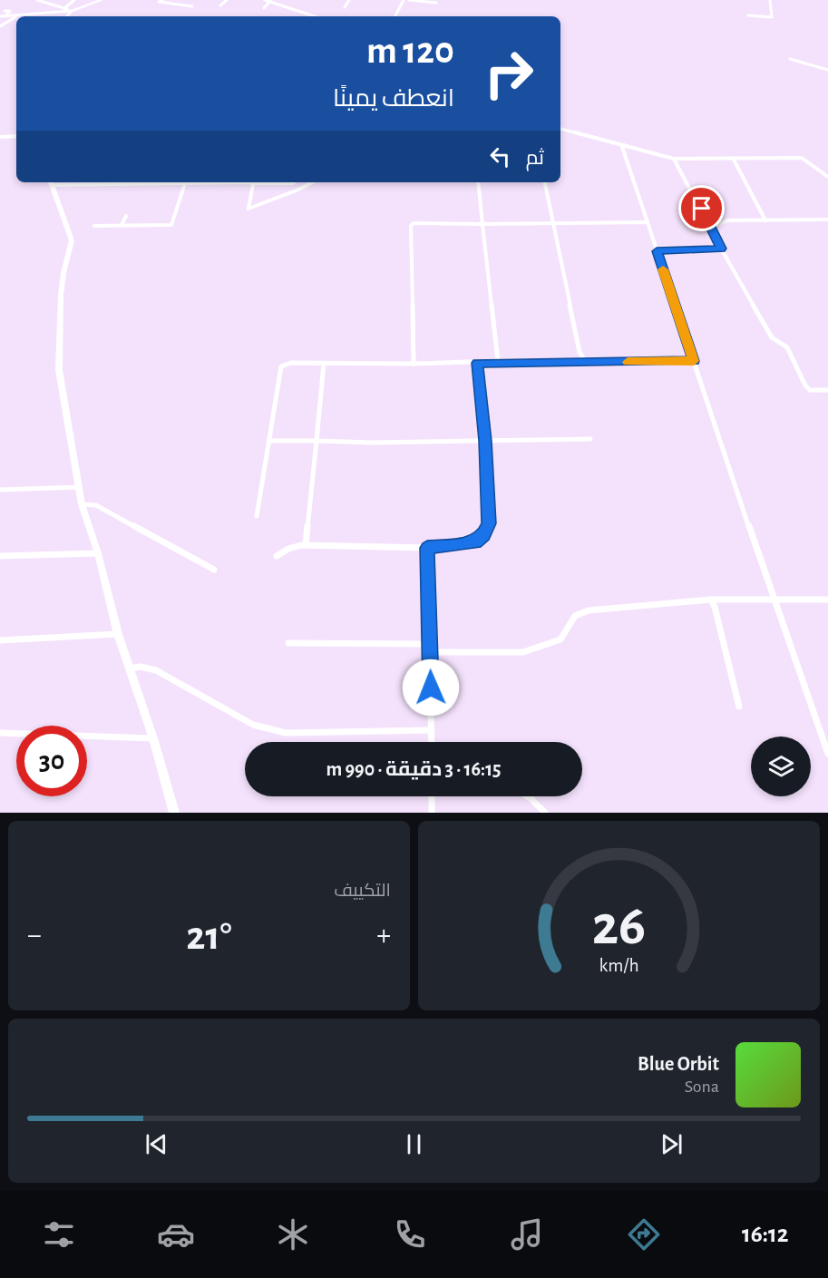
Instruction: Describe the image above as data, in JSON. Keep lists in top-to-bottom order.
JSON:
{
  "page": {
    "turn": ["120 m", "انعطف يمينًا"],
    "then": "ثم",
    "limit": "30",
    "trip": "16:15 · 3 دقيقة · 990 m",
    "tile": "التكييف",
    "heat": ["−", "21°", "+"],
    "song": ["Blue Orbit", "Sona"],
    "tabs": "16:12",
    "gauge": ["26", "km/h"]
  }
}
